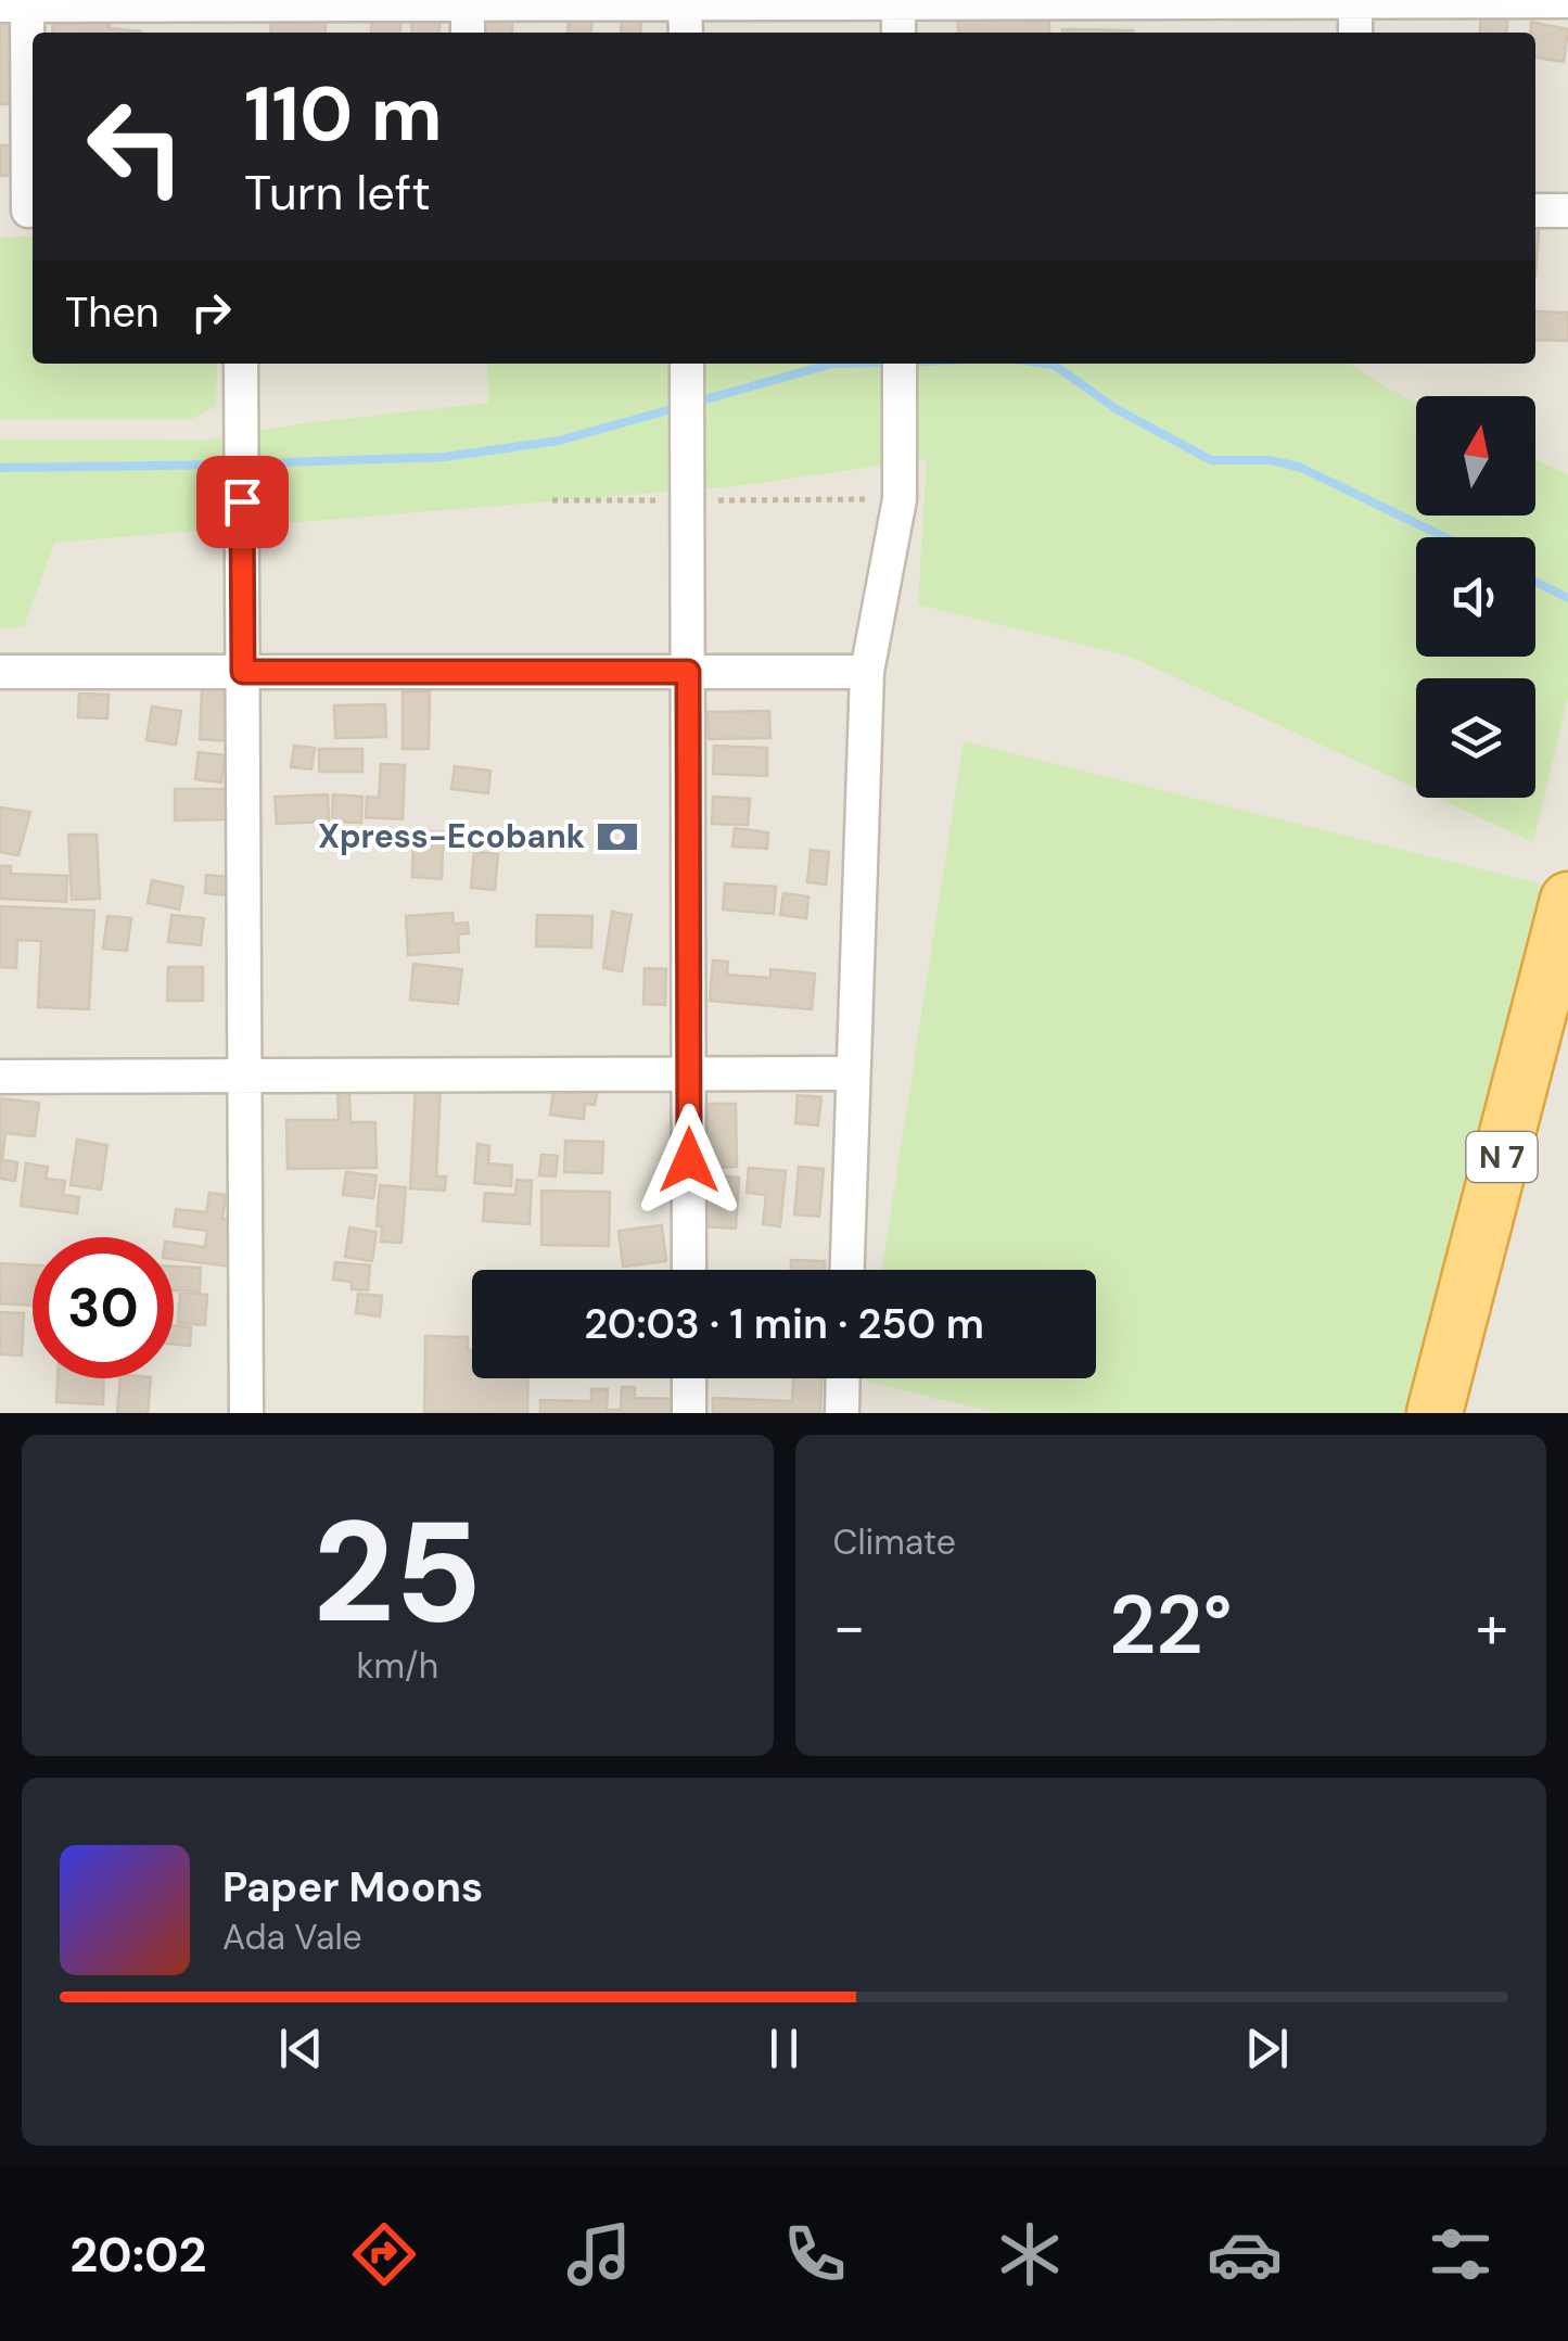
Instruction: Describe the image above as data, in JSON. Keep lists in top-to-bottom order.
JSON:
{
  "streets": {
    "highway": ["N 7"]
  },
  "places": {
    "bank": ["Xpress-Ecobank"]
  },
  "north": "top",
  "page": {
    "turn": ["110 m", "Turn left"],
    "then": "Then",
    "limit": "30",
    "trip": "20:03 · 1 min · 250 m",
    "tile": [
      ["25", "km/h"],
      "Climate"
    ],
    "heat": ["−", "22°", "+"],
    "song": ["Paper Moons", "Ada Vale"],
    "tabs": "20:02"
  }
}
